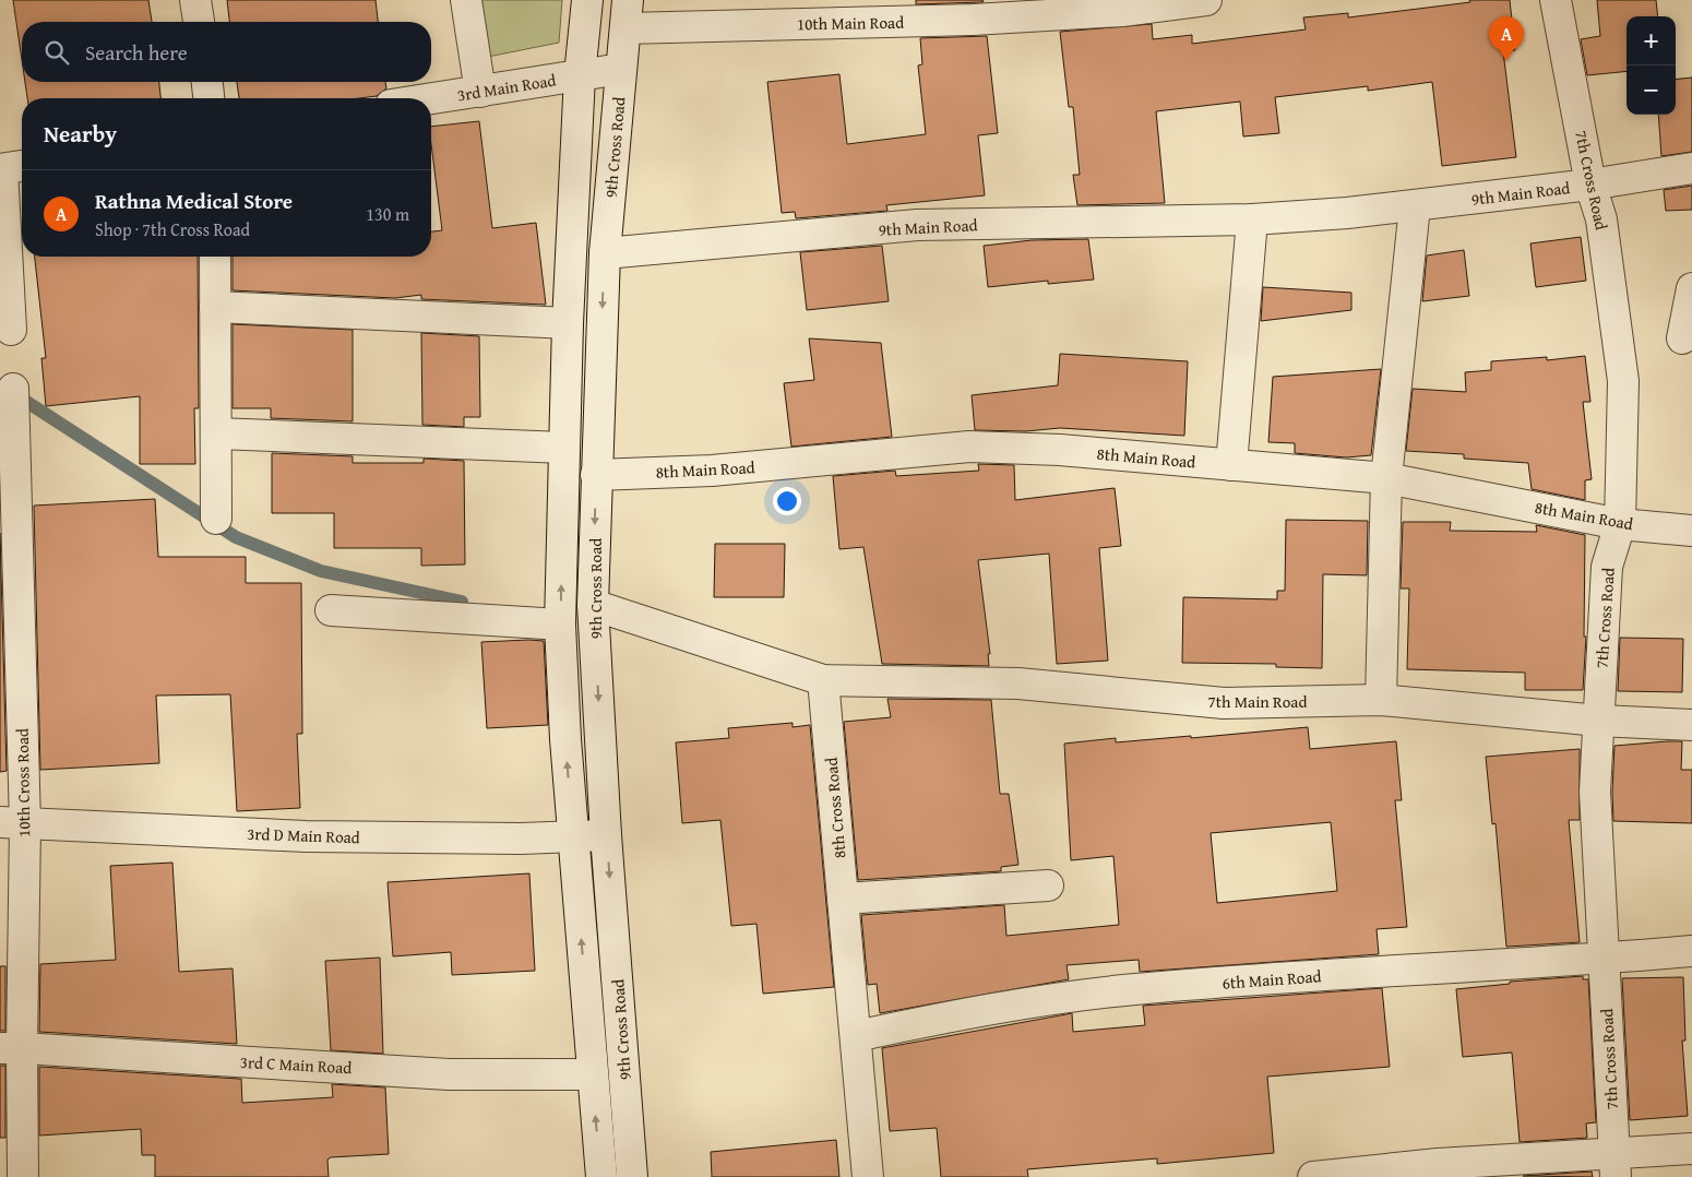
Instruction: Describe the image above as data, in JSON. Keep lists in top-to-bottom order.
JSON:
{
  "streets": {
    "street": [
      "10th Main Road",
      "3rd Main Road",
      "9th Cross Road",
      "7th Cross Road",
      "9th Main Road",
      "8th Main Road",
      "7th Main Road",
      "10th Cross Road",
      "8th Cross Road",
      "3rd D Main Road",
      "6th Main Road",
      "3rd C Main Road"
    ]
  },
  "crossings": [
    ["10th Main Road", "9th Cross Road"],
    ["3rd Main Road", "9th Cross Road"],
    ["9th Cross Road", "9th Main Road"],
    ["9th Cross Road", "8th Main Road"],
    ["9th Cross Road", "3rd D Main Road"],
    ["9th Cross Road", "3rd C Main Road"],
    ["7th Cross Road", "9th Main Road"],
    ["7th Cross Road", "8th Main Road"],
    ["7th Cross Road", "7th Main Road"],
    ["7th Cross Road", "6th Main Road"],
    ["7th Main Road", "8th Cross Road"],
    ["10th Cross Road", "3rd D Main Road"],
    ["10th Cross Road", "3rd C Main Road"],
    ["8th Cross Road", "6th Main Road"]
  ],
  "page": {
    "map_buttons": ["+", "−"],
    "pins": "A",
    "search": "Search here",
    "heading": "Nearby",
    "list": [
      {
        "mark": "A",
        "name": "Rathna Medical Store",
        "note": "Shop · 7th Cross Road",
        "value": "130 m"
      }
    ]
  }
}
